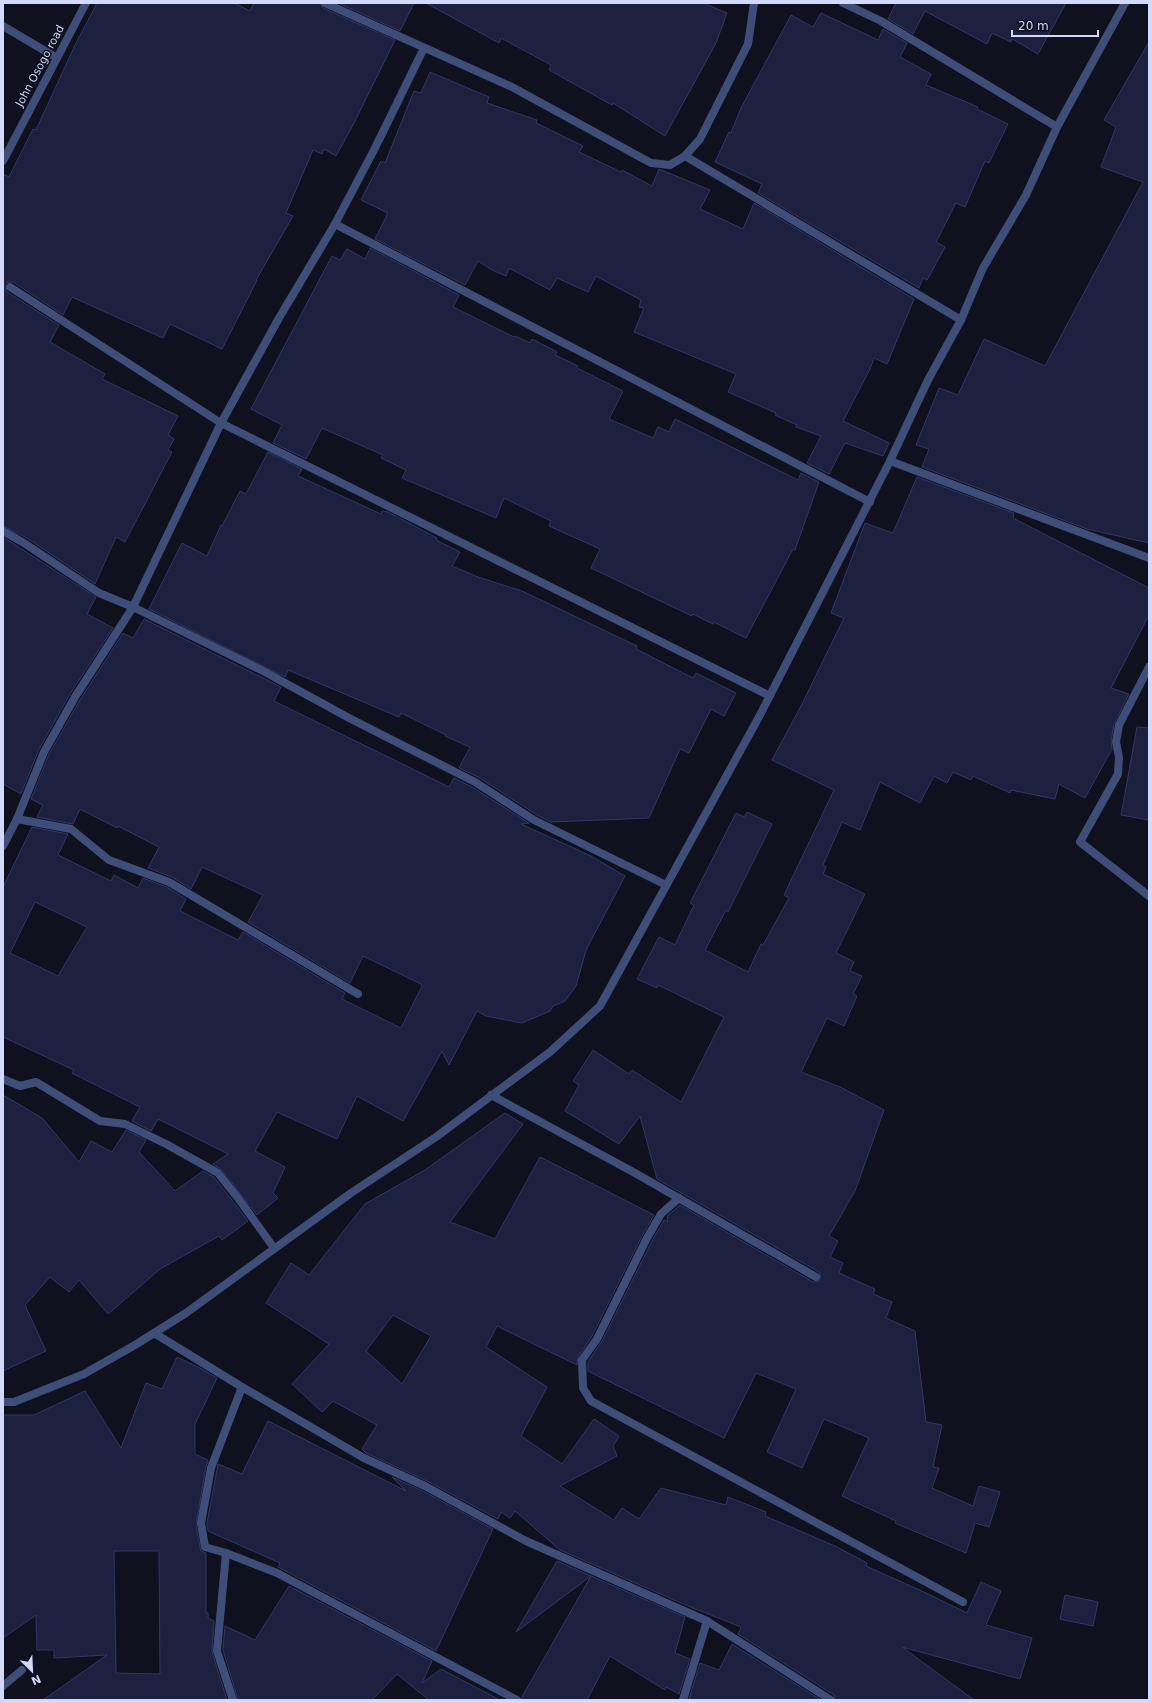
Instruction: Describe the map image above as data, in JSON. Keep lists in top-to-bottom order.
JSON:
{
  "streets": {
    "street": ["John Osogo road"]
  },
  "scale_bar": "20 m",
  "north": "bottom right"
}
